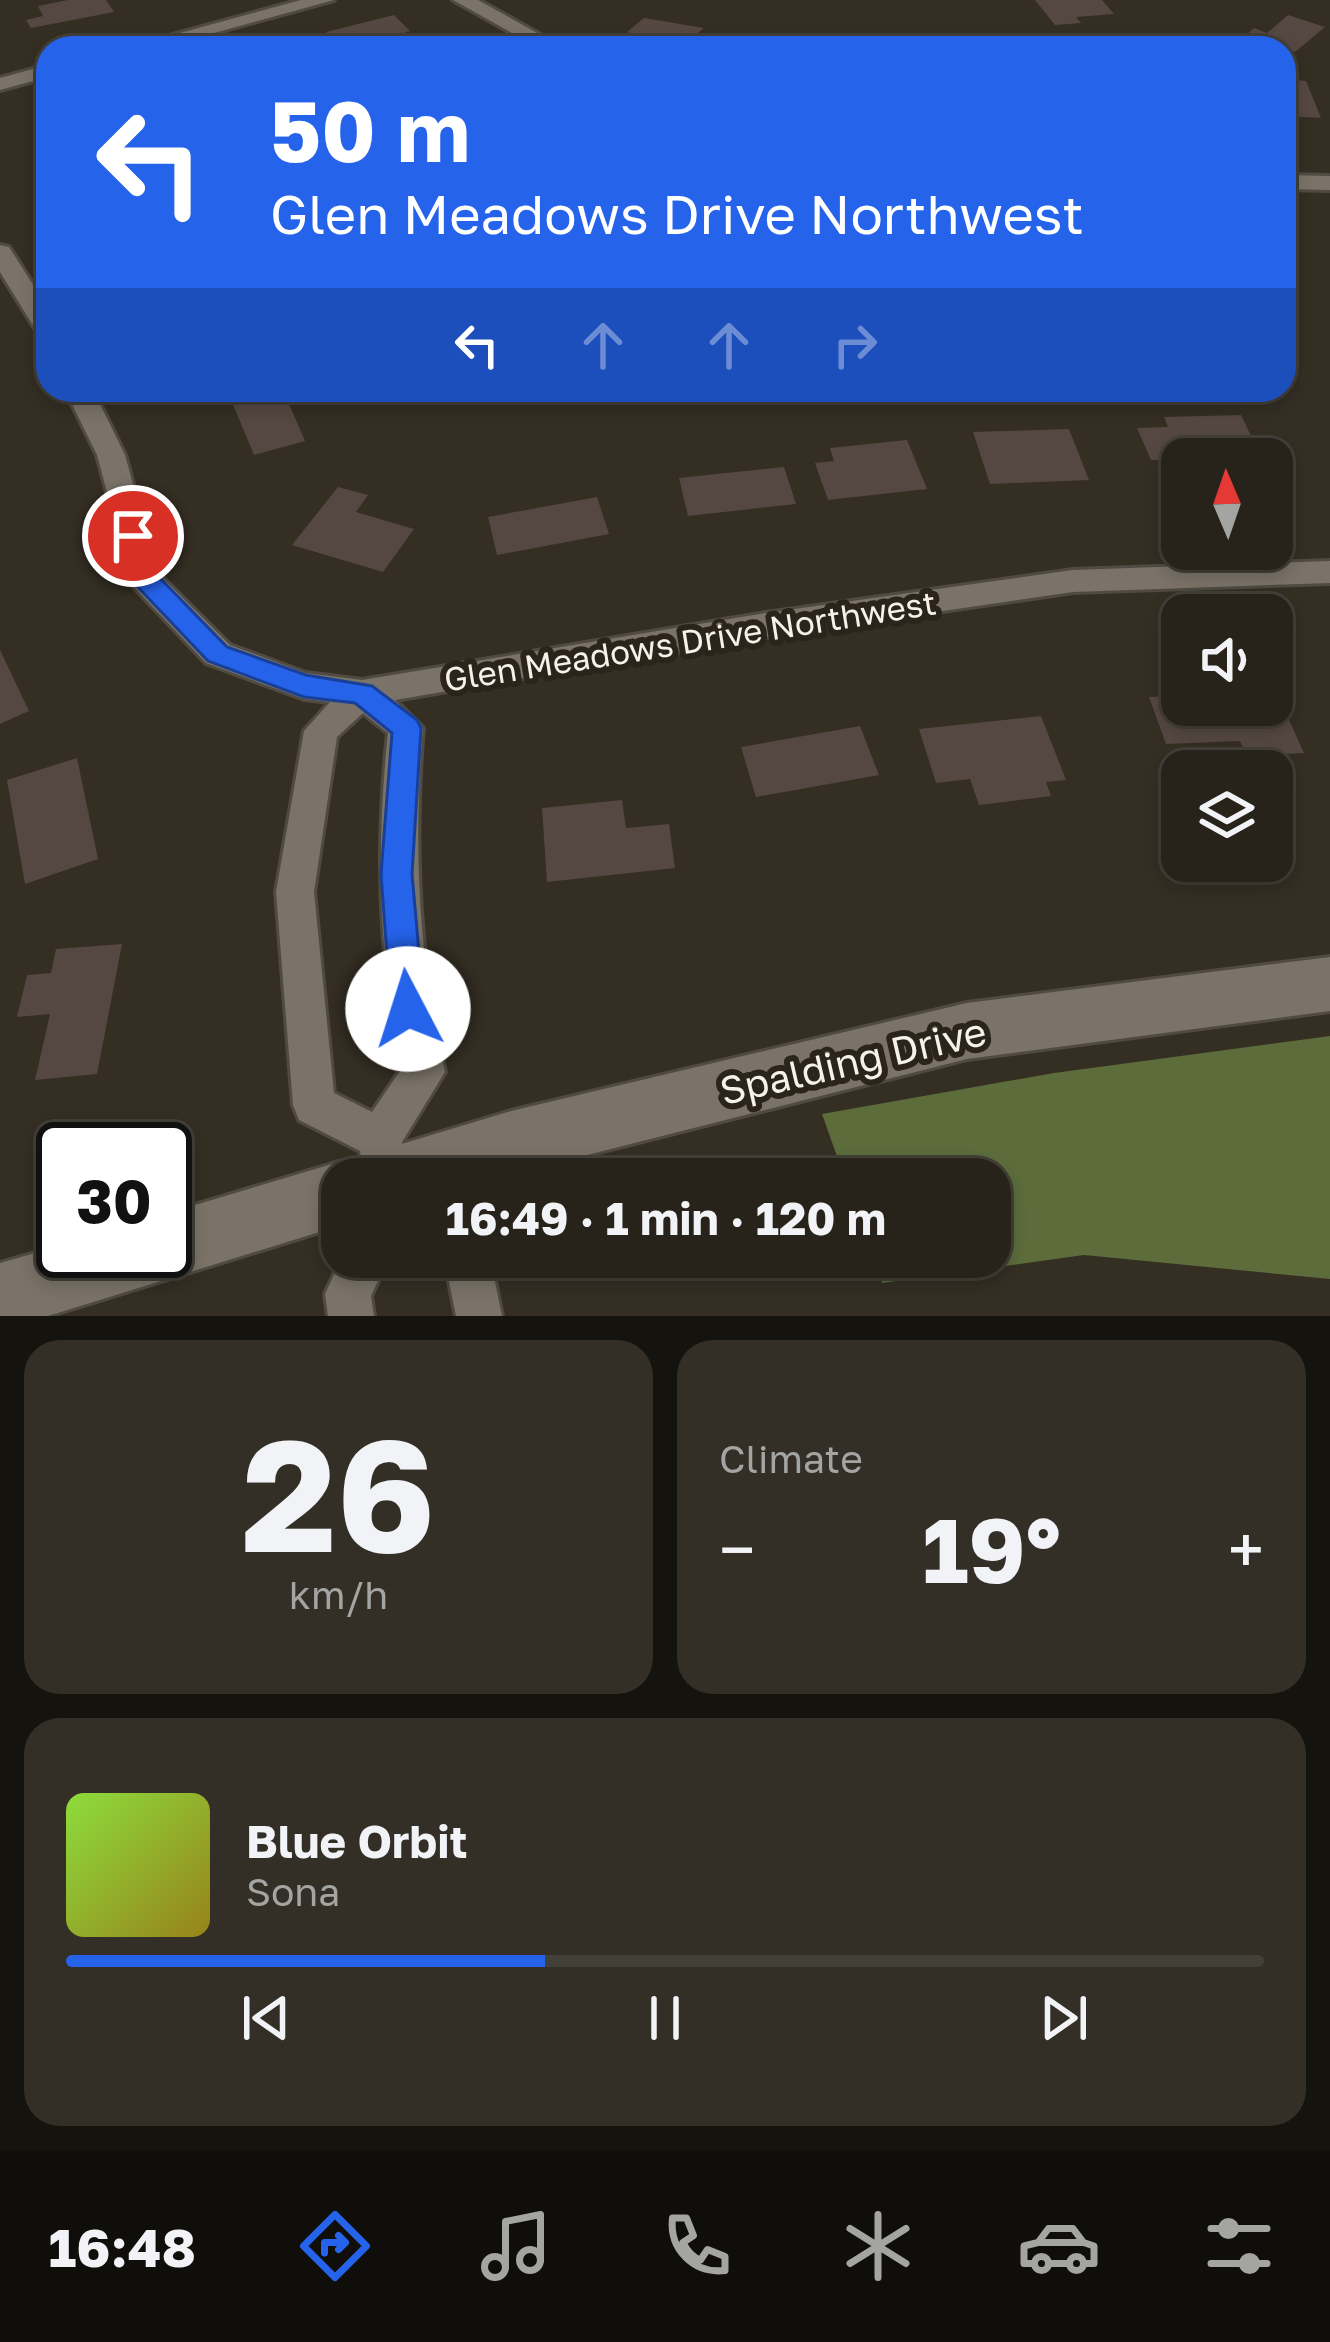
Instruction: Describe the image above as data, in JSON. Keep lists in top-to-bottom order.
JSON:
{
  "streets": {
    "main road": ["Spalding Drive"],
    "street": ["Glen Meadows Drive Northwest"]
  },
  "north": "top",
  "page": {
    "turn": ["50 m", "Glen Meadows Drive Northwest"],
    "limit": "30",
    "trip": "16:49 · 1 min · 120 m",
    "tile": [
      ["26", "km/h"],
      "Climate"
    ],
    "heat": ["−", "19°", "+"],
    "song": ["Blue Orbit", "Sona"],
    "tabs": "16:48"
  }
}
